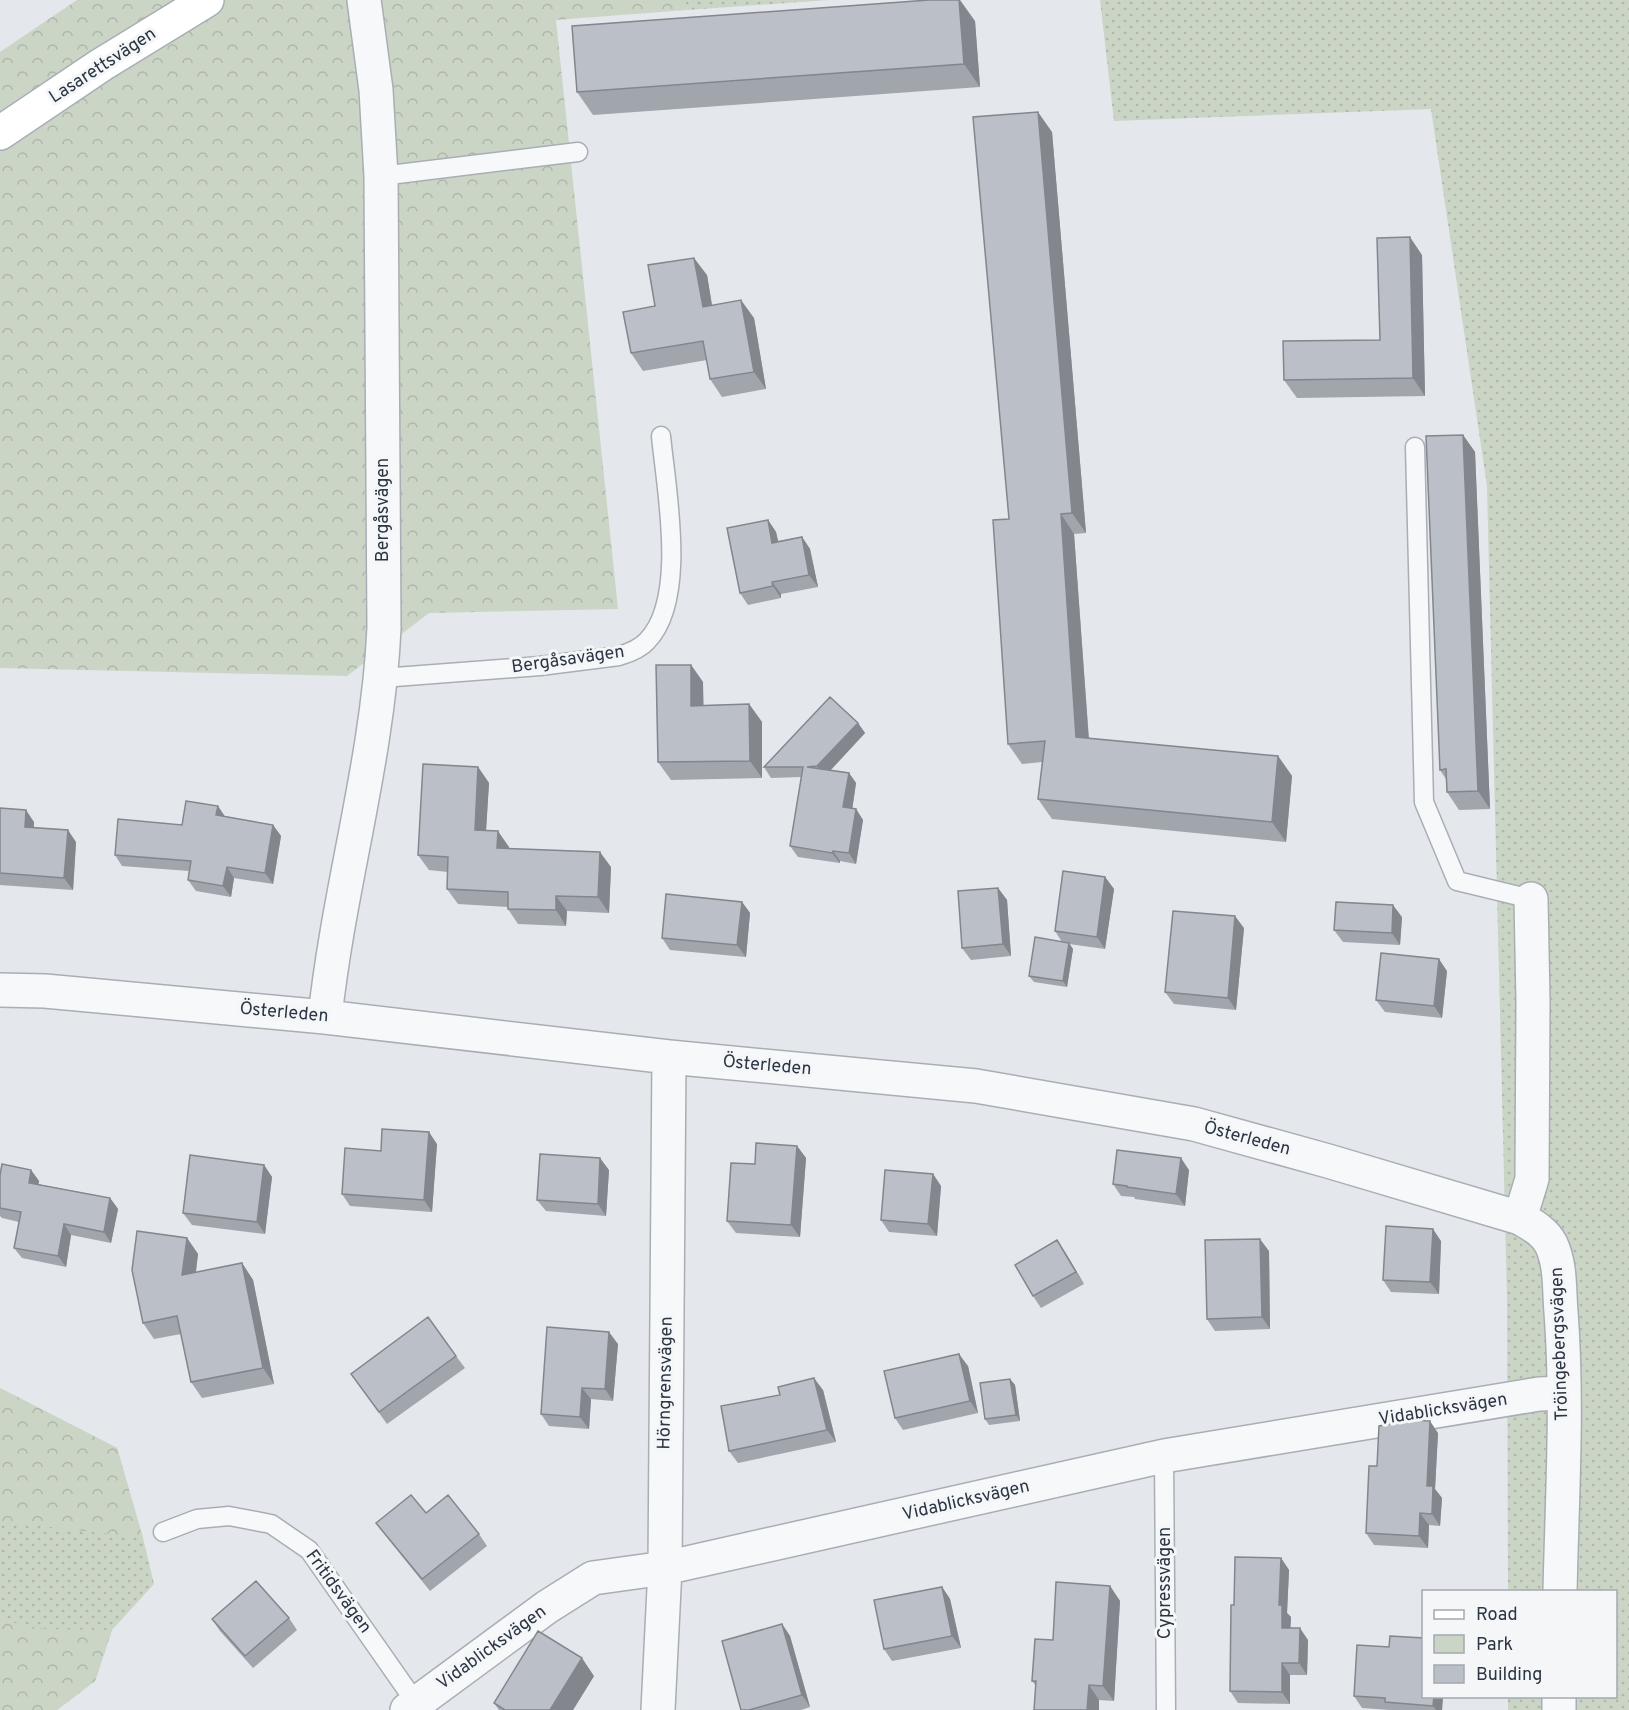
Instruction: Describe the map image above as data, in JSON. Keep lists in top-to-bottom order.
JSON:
{
  "streets": {
    "street": [
      "Lasarettsvägen",
      "Bergåsvägen",
      "Österleden",
      "Tröingebergsvägen",
      "Hörngrensvägen",
      "Vidablicksvägen"
    ],
    "lane": ["Bergåsavägen", "Cypressvägen", "Fritidsvägen"]
  },
  "crossings": [
    ["Bergåsvägen", "Bergåsavägen"],
    ["Bergåsvägen", "Österleden"],
    ["Österleden", "Tröingebergsvägen"],
    ["Österleden", "Hörngrensvägen"],
    ["Tröingebergsvägen", "Vidablicksvägen"],
    ["Hörngrensvägen", "Vidablicksvägen"],
    ["Vidablicksvägen", "Cypressvägen"],
    ["Vidablicksvägen", "Fritidsvägen"]
  ],
  "legend": ["Road", "Park", "Building"]
}
